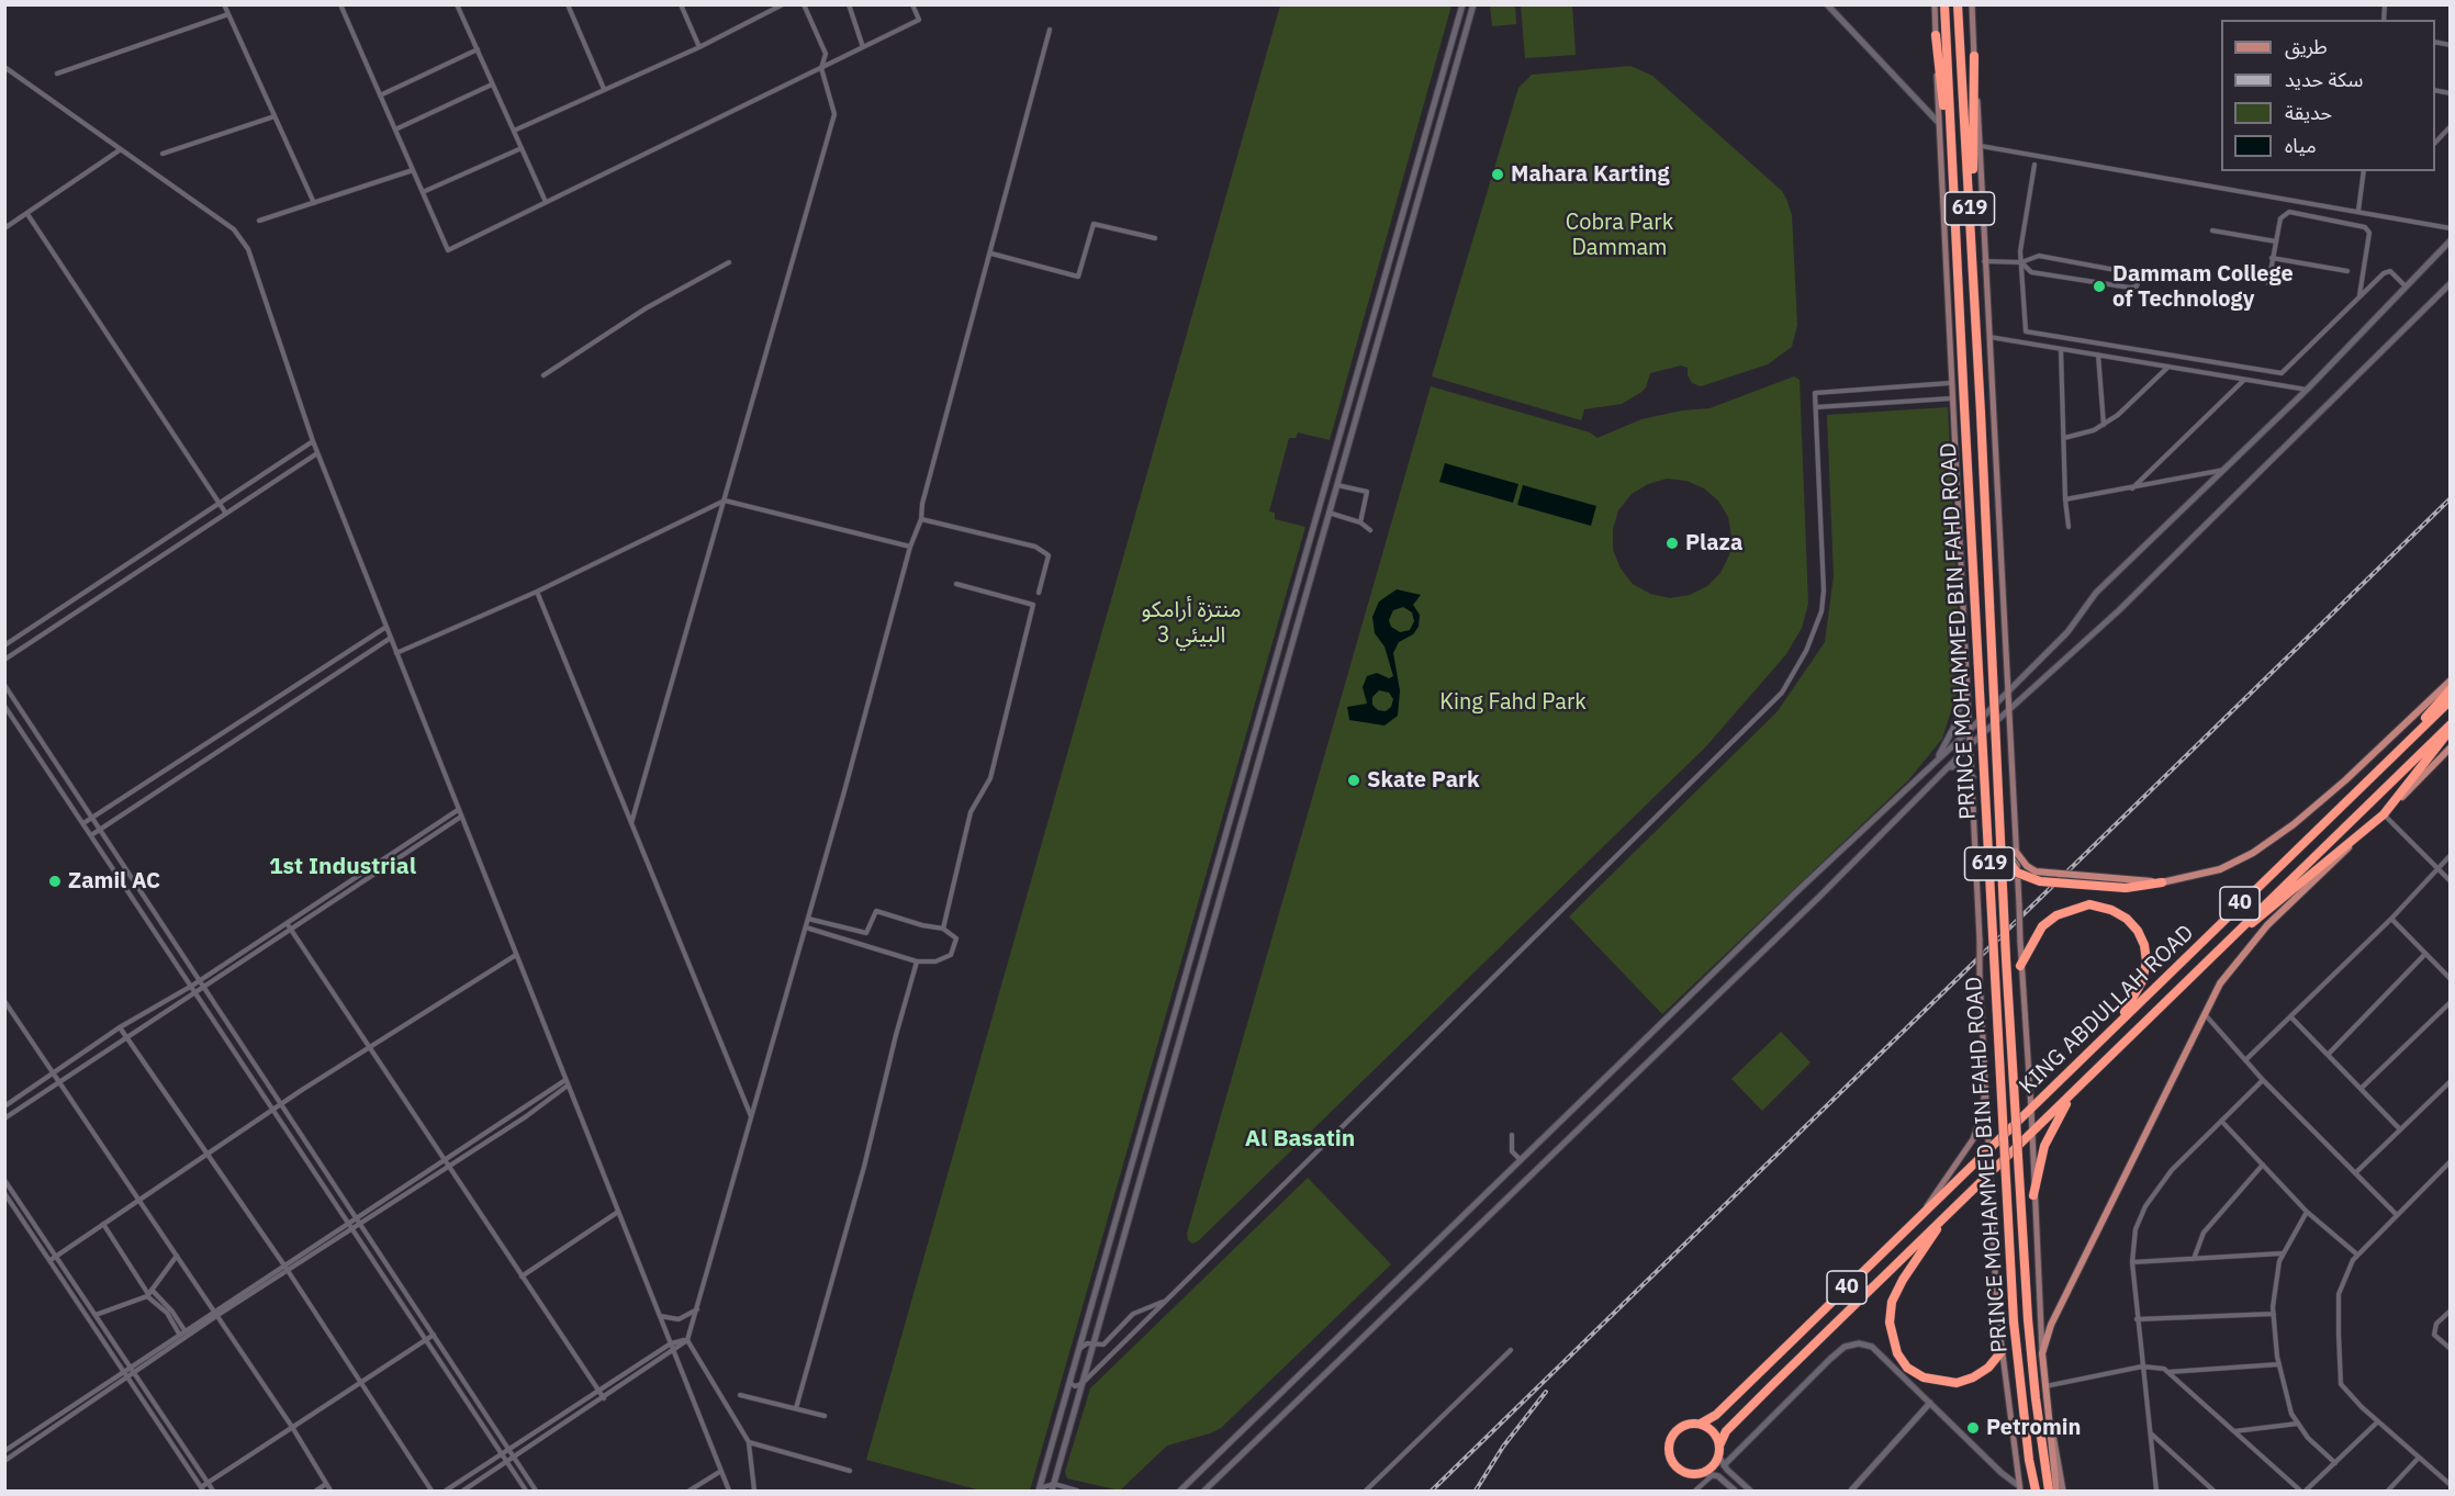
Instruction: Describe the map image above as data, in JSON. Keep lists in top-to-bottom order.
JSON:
{
  "streets": {
    "highway": [
      "619",
      "PRINCE MOHAMMED BIN FAHD ROAD",
      "40",
      "KING ABDULLAH ROAD"
    ]
  },
  "crossings": [
    ["PRINCE MOHAMMED BIN FAHD ROAD", "KING ABDULLAH ROAD"]
  ],
  "districts": ["1st Industrial", "Al Basatin"],
  "parks": ["Cobra Park Dammam", "منتزة أرامكو البيئي 3", "King Fahd Park"],
  "places": [
    "Mahara Karting",
    "Dammam College of Technology",
    "Plaza",
    "Skate Park",
    "Zamil AC",
    "Petromin"
  ],
  "legend": [
    "طريق",
    "سكة حديد",
    "حديقة",
    "مياه"
  ]
}
